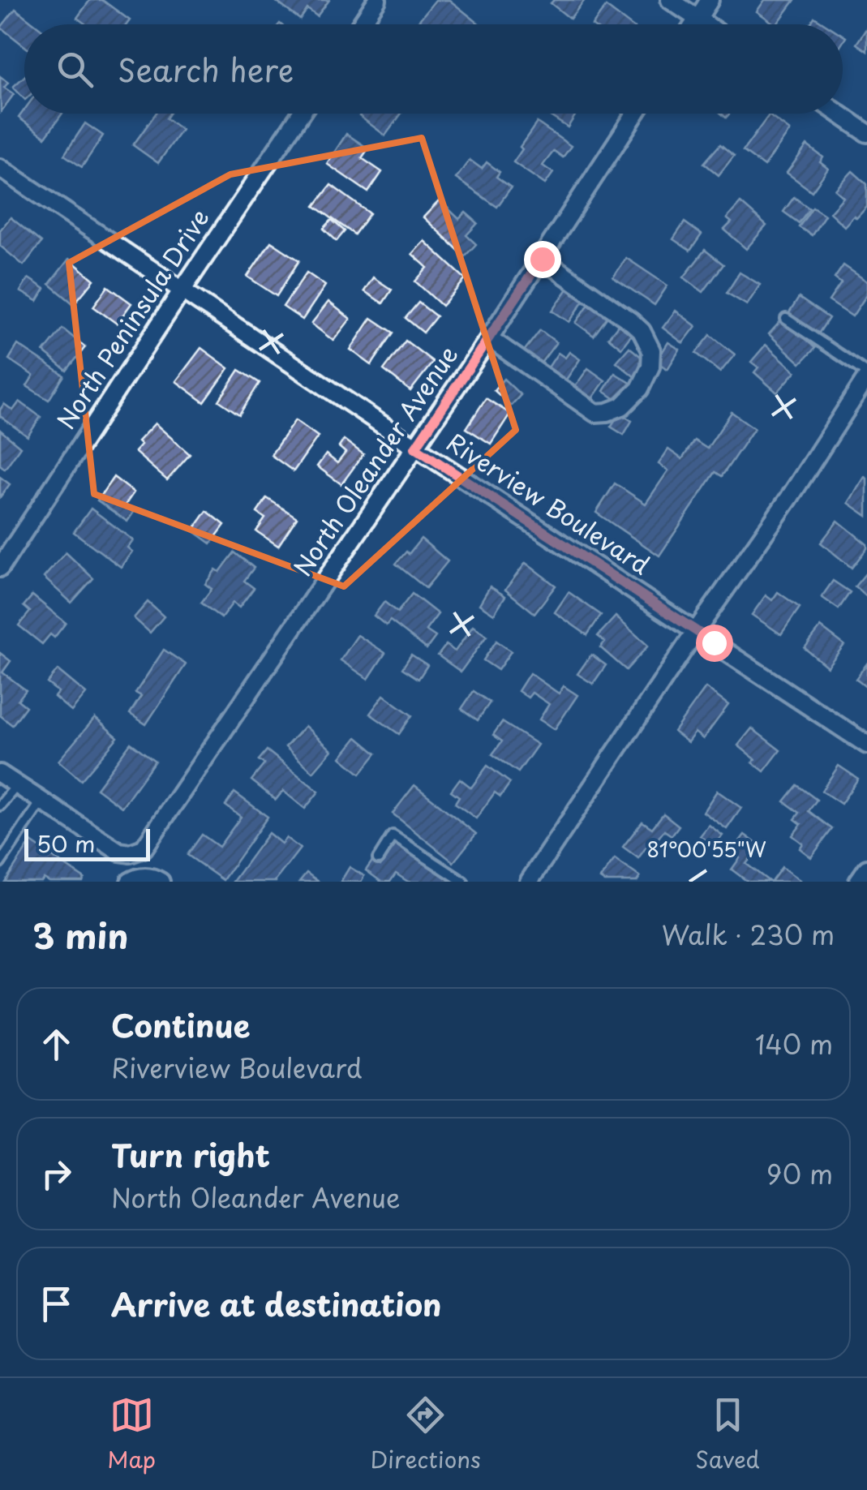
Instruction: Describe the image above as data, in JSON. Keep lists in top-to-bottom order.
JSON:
{
  "streets": {
    "street": ["North Peninsula Drive", "North Oleander Avenue", "Riverview Boulevard"]
  },
  "crossings": [
    ["North Peninsula Drive", "Riverview Boulevard"],
    ["North Oleander Avenue", "Riverview Boulevard"]
  ],
  "scale_bar": "50 m",
  "page": {
    "search": "Search here",
    "scale": "50 m",
    "heading": ["3 min", "Walk · 230 m"],
    "list": [
      ["Continue", "Riverview Boulevard", "140 m"],
      ["Turn right", "North Oleander Avenue", "90 m"],
      "Arrive at destination"
    ],
    "nav": ["Map", "Directions", "Saved"]
  },
  "coordinates": ["81°00'55\"W"]
}
